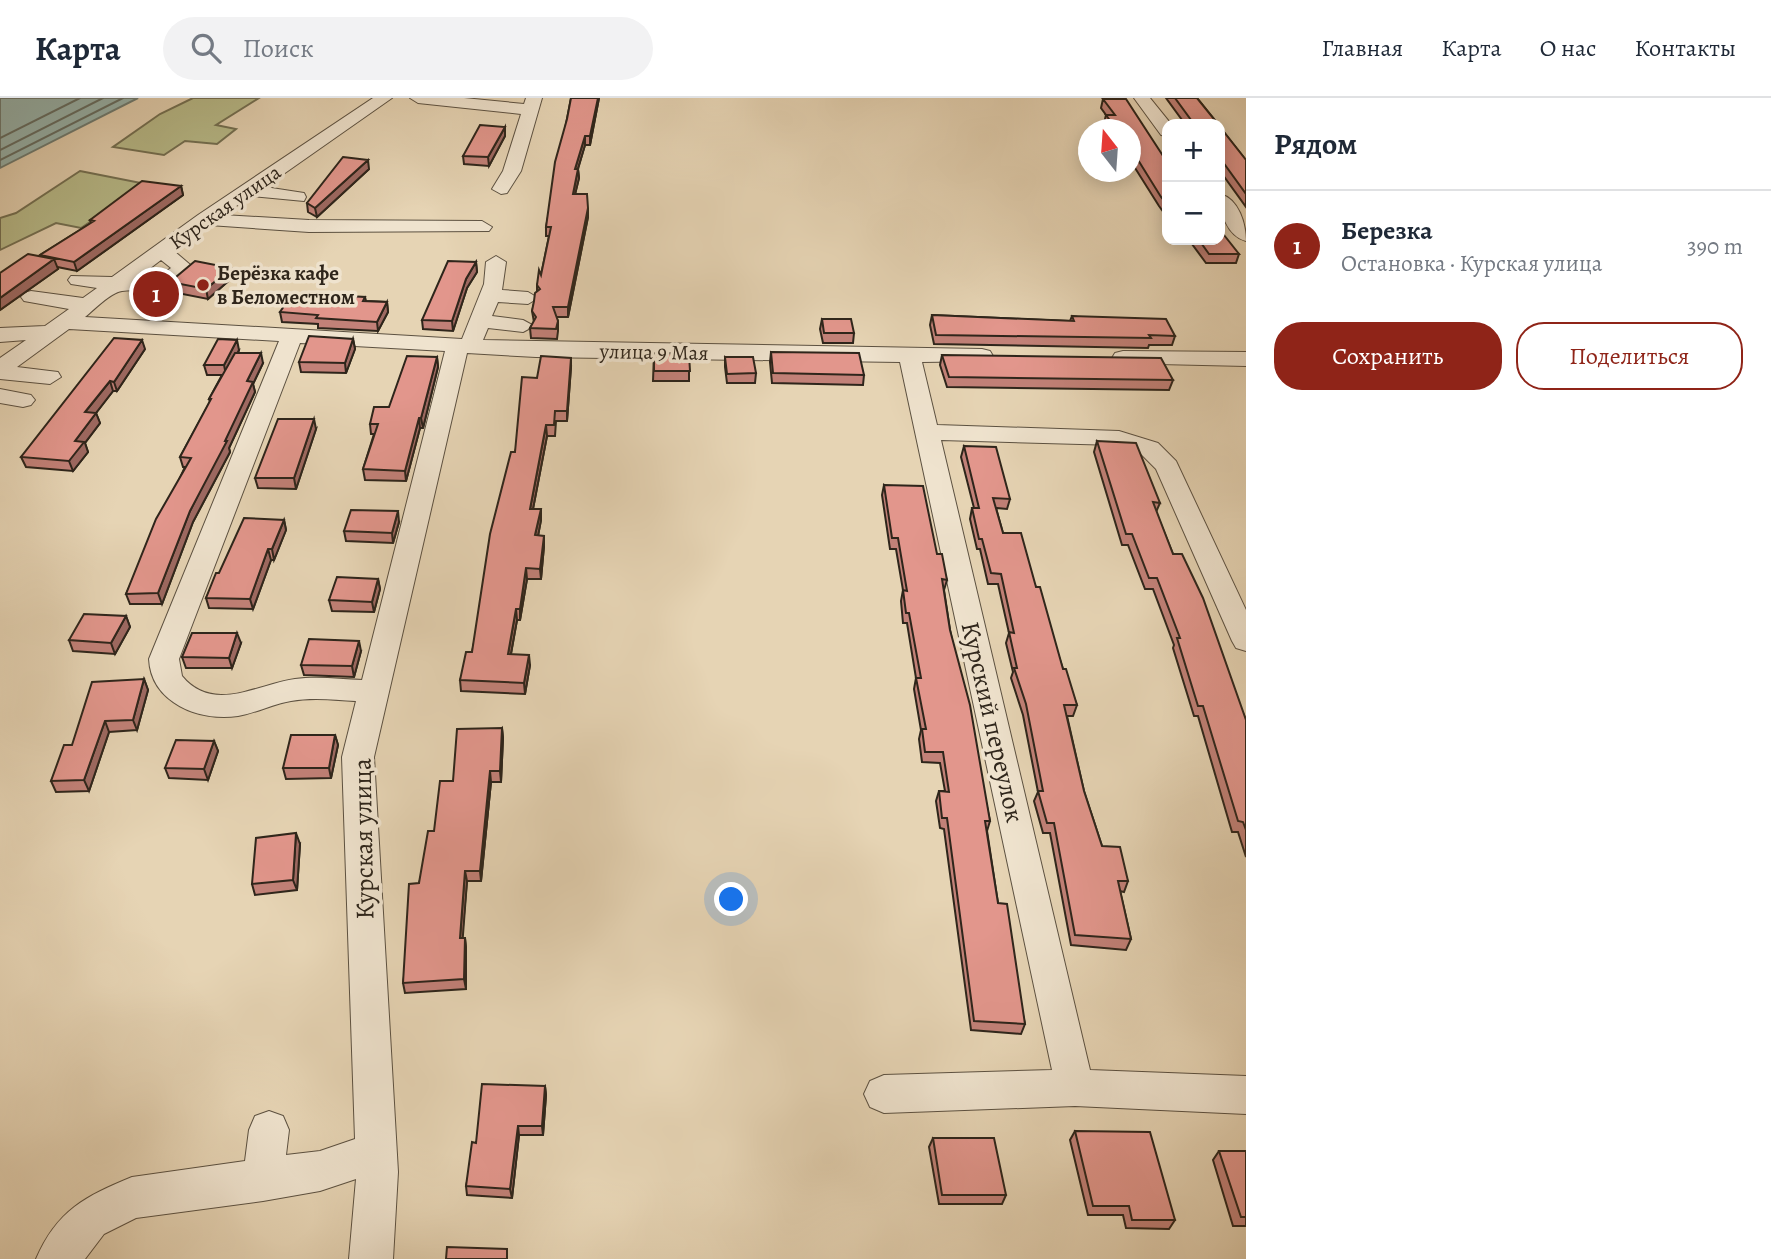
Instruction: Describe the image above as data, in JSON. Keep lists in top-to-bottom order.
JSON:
{
  "streets": {
    "street": ["Курская улица", "улица 9 Мая", "Курский переулок"]
  },
  "crossings": [
    ["Курская улица", "улица 9 Мая"],
    ["улица 9 Мая", "Курский переулок"]
  ],
  "places": ["Берёзка кафе в Беломестном"],
  "north": "top",
  "page": {
    "header": "Карта",
    "search": "Поиск",
    "nav": [
      "Главная",
      "Карта",
      "О нас",
      "Контакты"
    ],
    "heading": "Рядом",
    "map_buttons": ["+", "−"],
    "list": [
      {
        "mark": "1",
        "name": "Березка",
        "note": "Остановка · Курская улица",
        "value": "390 m"
      }
    ],
    "pins": "1",
    "buttons": ["Сохранить", "Поделиться"]
  }
}
